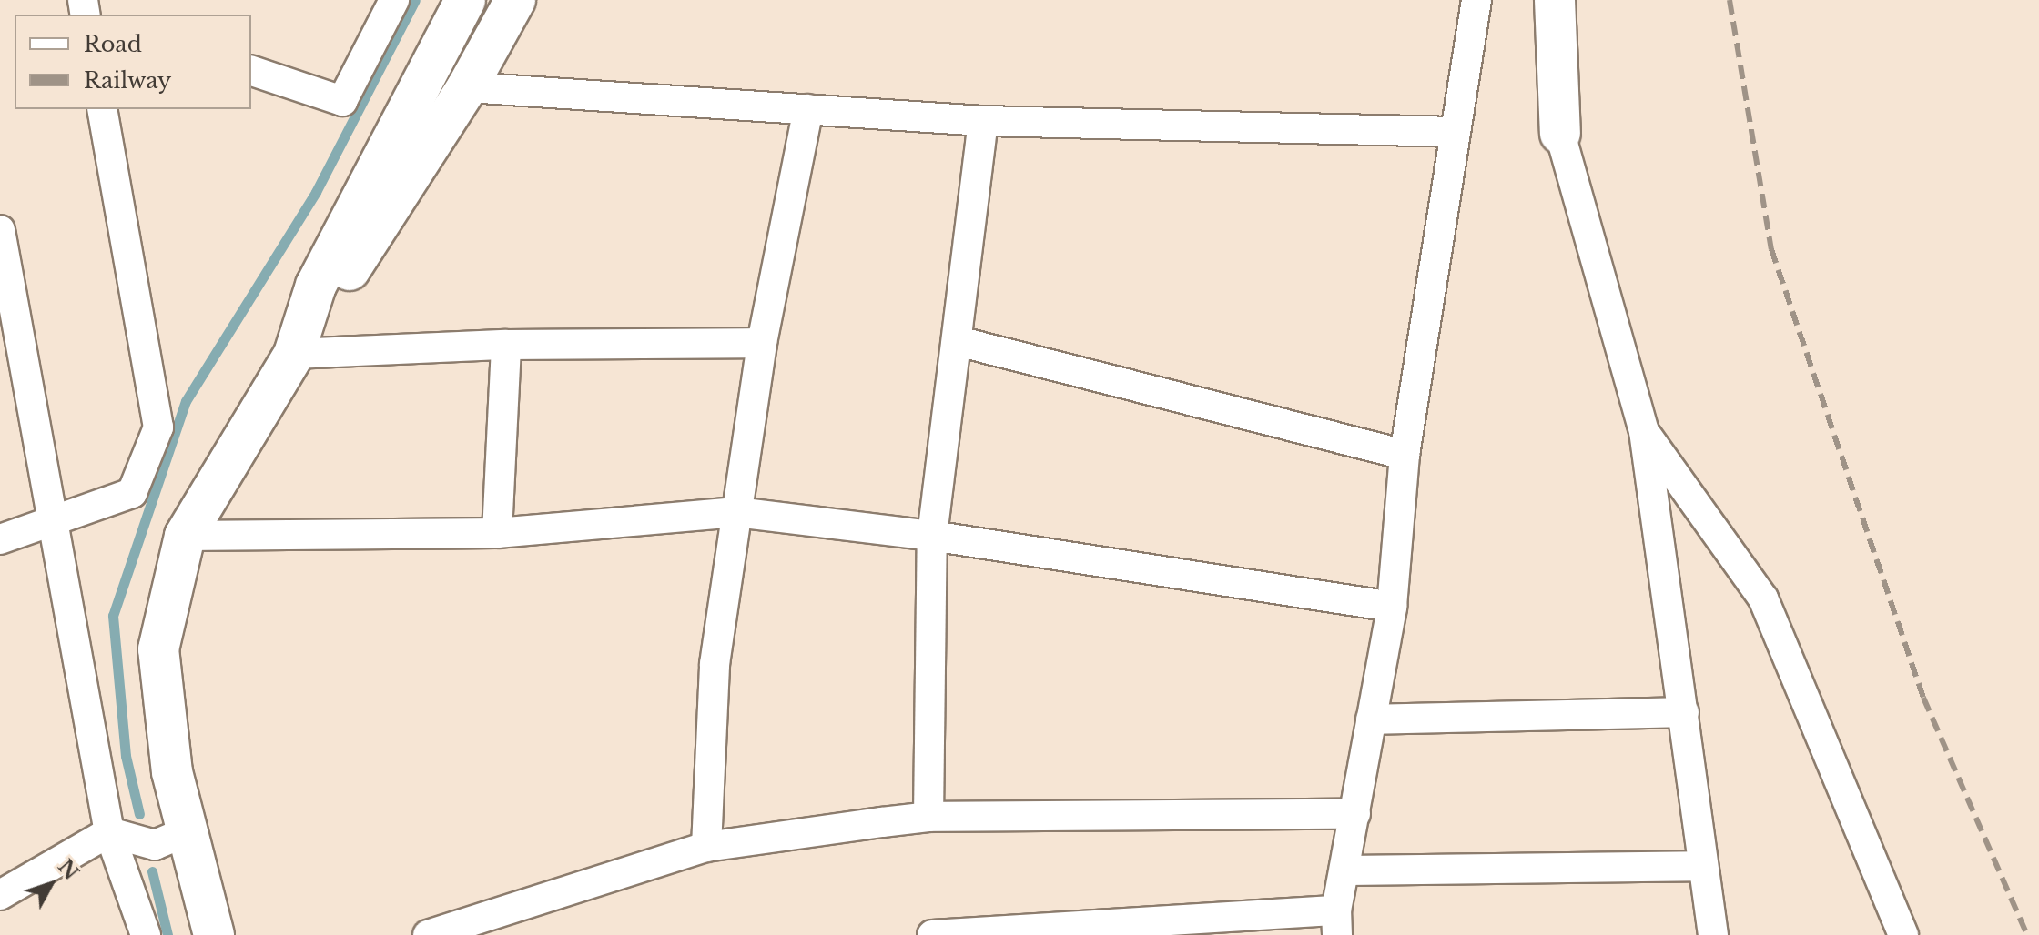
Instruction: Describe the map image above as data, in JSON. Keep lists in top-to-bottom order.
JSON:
{
  "legend": ["Road", "Railway"],
  "north": "top right"
}
